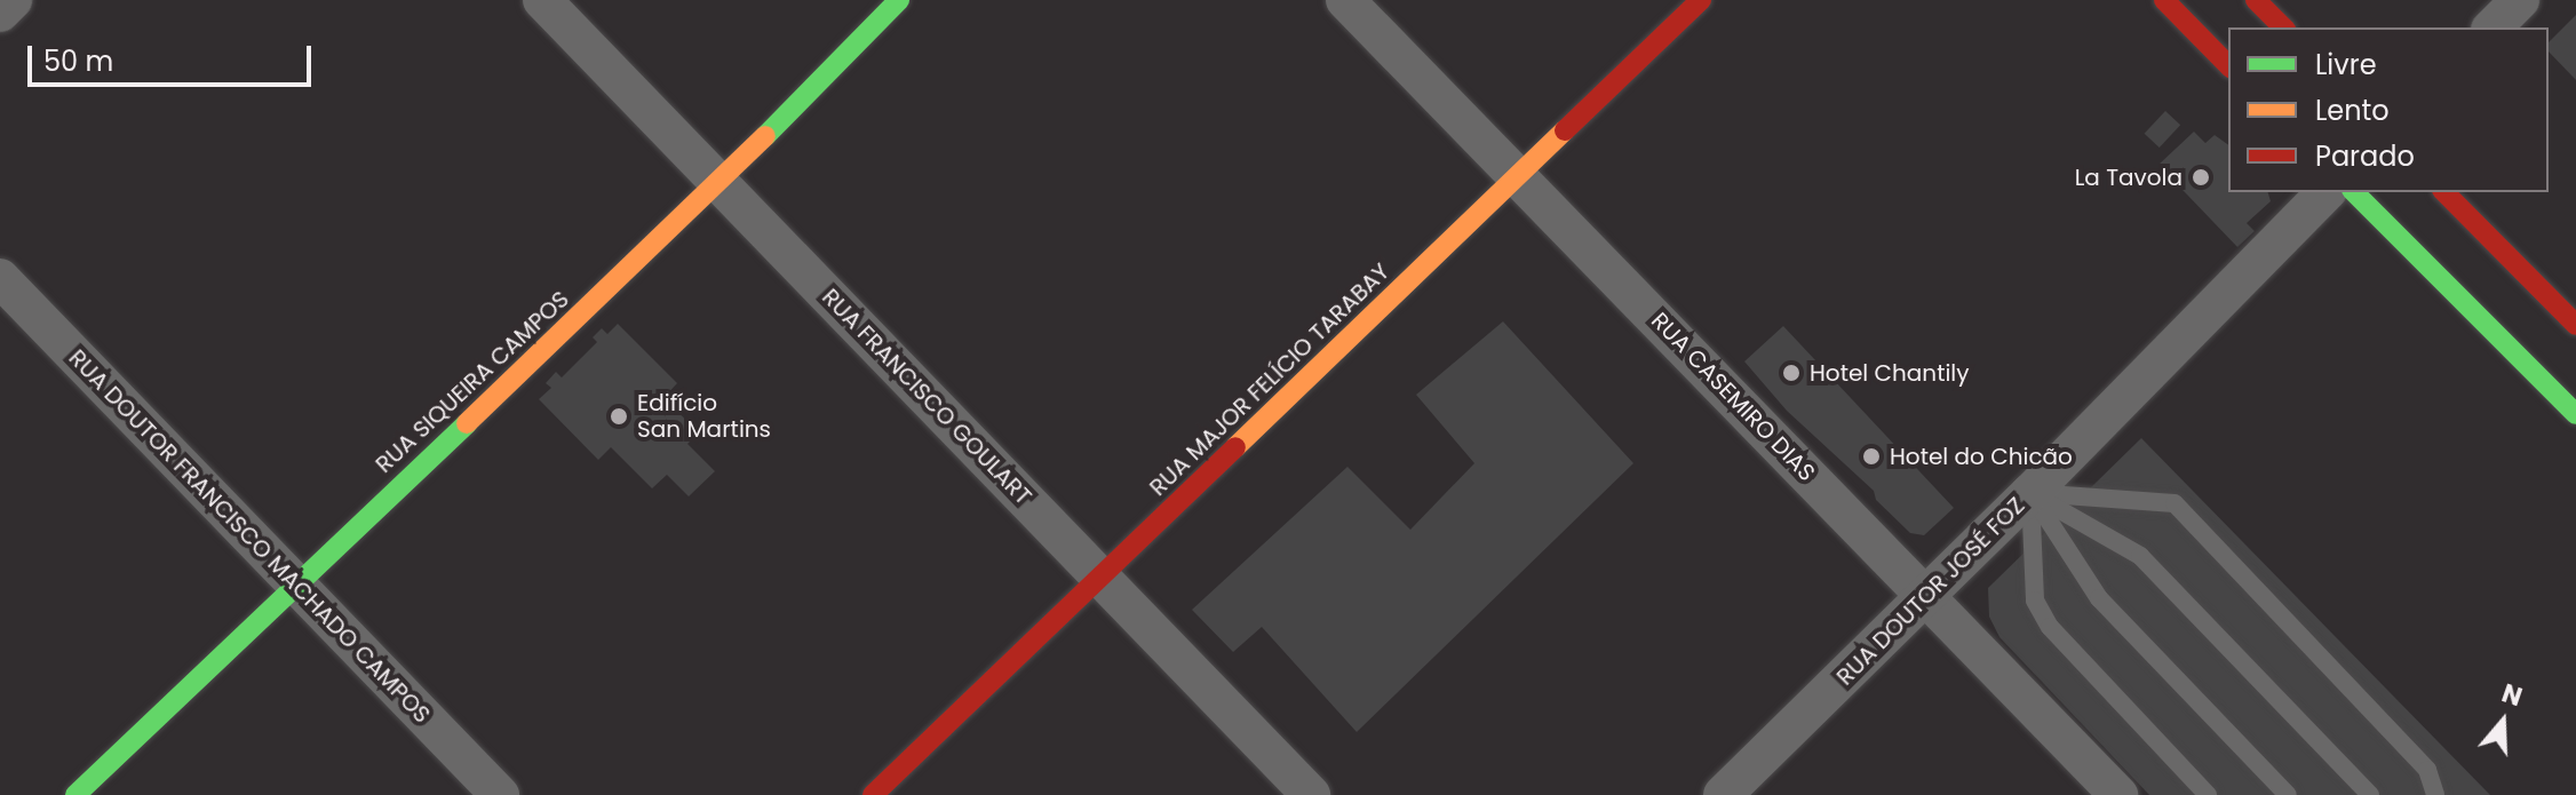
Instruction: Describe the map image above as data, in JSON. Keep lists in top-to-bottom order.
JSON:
{
  "streets": {
    "street": [
      "RUA MAJOR FELÍCIO TARABAY",
      "RUA SIQUEIRA CAMPOS",
      "RUA FRANCISCO GOULART",
      "RUA CASEMIRO DIAS",
      "RUA DOUTOR FRANCISCO MACHADO CAMPOS",
      "RUA DOUTOR JOSÉ FOZ"
    ]
  },
  "crossings": [
    ["RUA MAJOR FELÍCIO TARABAY", "RUA FRANCISCO GOULART"],
    ["RUA MAJOR FELÍCIO TARABAY", "RUA CASEMIRO DIAS"],
    ["RUA SIQUEIRA CAMPOS", "RUA FRANCISCO GOULART"],
    ["RUA SIQUEIRA CAMPOS", "RUA DOUTOR FRANCISCO MACHADO CAMPOS"],
    ["RUA CASEMIRO DIAS", "RUA DOUTOR JOSÉ FOZ"]
  ],
  "places": [
    "La Tavola",
    "Hotel Chantily",
    "Edifício San Martins",
    "Hotel do Chicão"
  ],
  "legend": ["Livre", "Lento", "Parado"],
  "scale_bar": "50 m",
  "north": "top"
}
